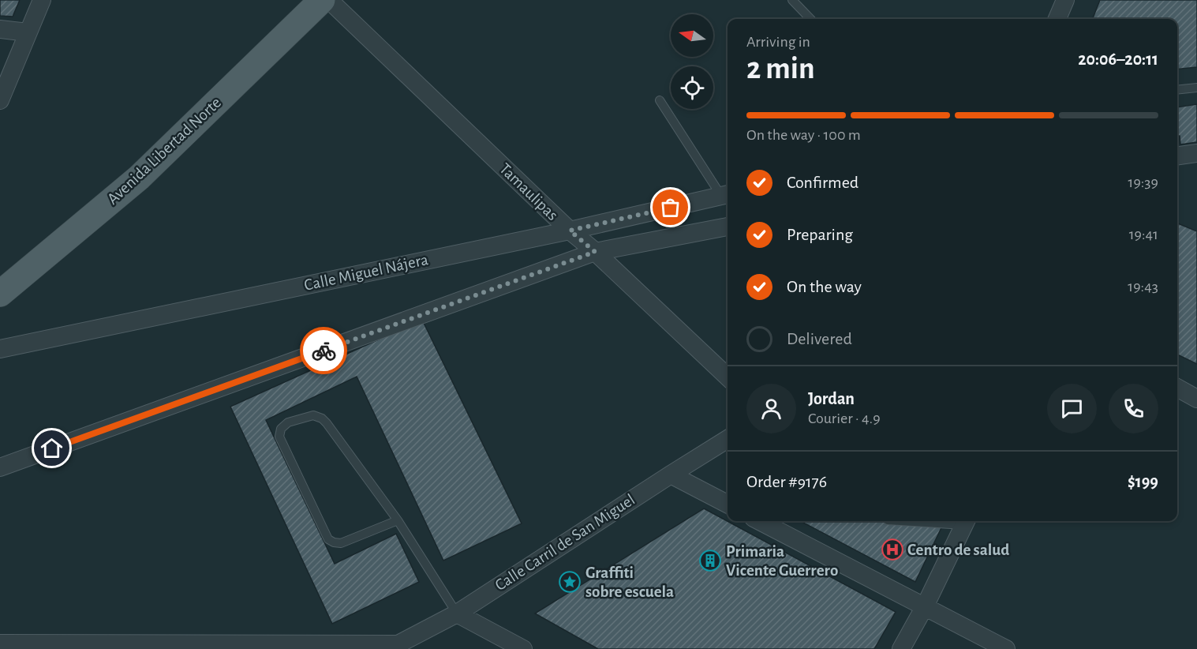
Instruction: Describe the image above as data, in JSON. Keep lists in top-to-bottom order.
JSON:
{
  "streets": {
    "main road": ["Avenida Libertad Norte"],
    "street": ["Tamaulipas", "Calle Miguel Nájera", "Calle Carril de San Miguel"]
  },
  "crossings": [
    ["Tamaulipas", "Calle Miguel Nájera"]
  ],
  "places": {
    "hospital": ["Centro de salud"],
    "building": ["Primaria Vicente Guerrero"],
    "place": ["Graffiti sobre escuela"]
  },
  "north": "left",
  "page": {
    "heading": ["2 min", "Arriving in", "20:06–20:11"],
    "panel": [
      "Jordan",
      "Courier · 4.9",
      "Order #9176",
      "$199"
    ],
    "bar": "On the way · 100 m",
    "list": [
      ["Confirmed", "19:39"],
      ["Preparing", "19:41"],
      ["On the way", "19:43"],
      "Delivered"
    ]
  }
}
